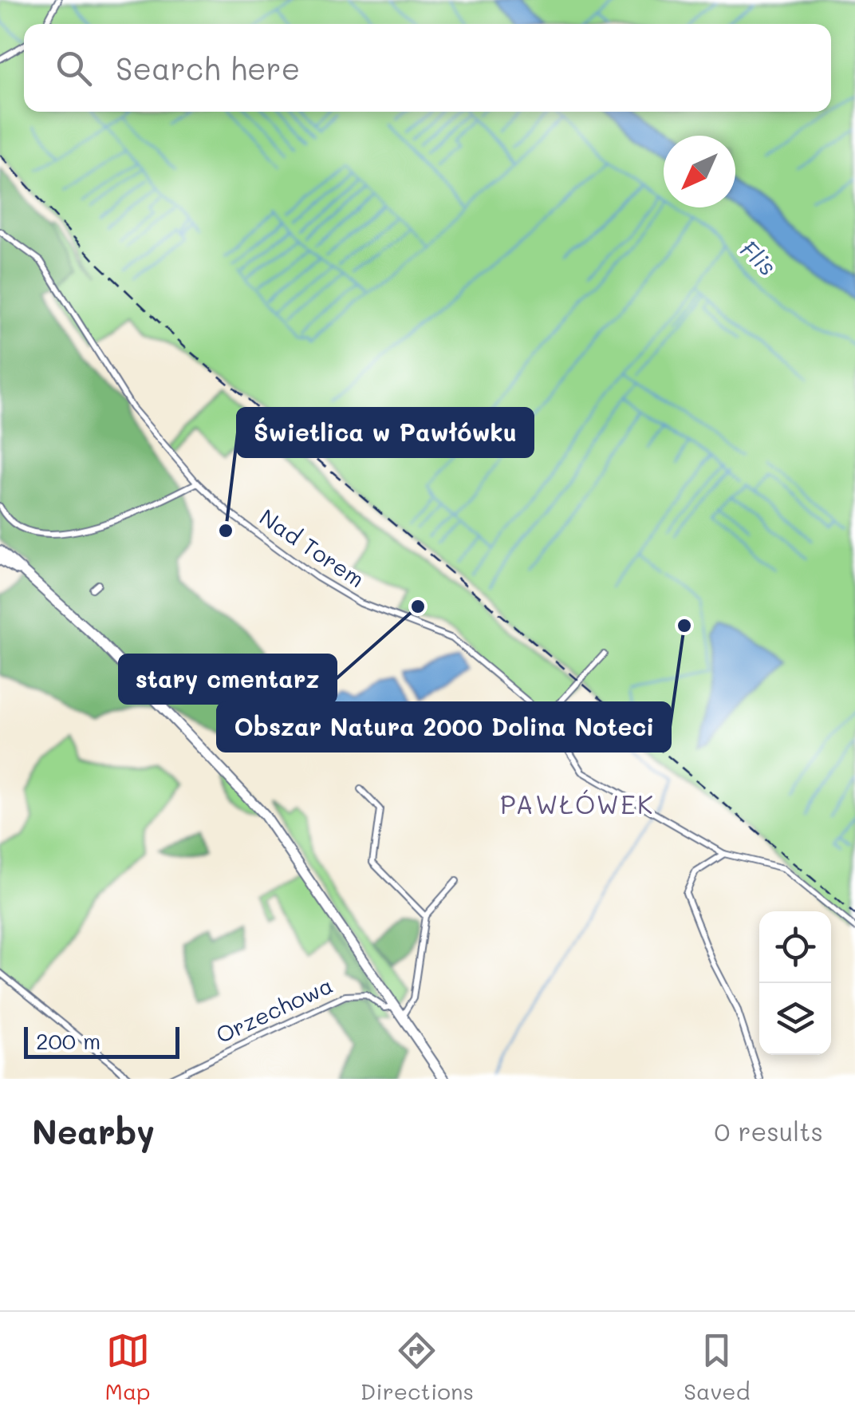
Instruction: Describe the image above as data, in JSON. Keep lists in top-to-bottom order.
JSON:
{
  "streets": {
    "street": ["Nad Torem", "Orzechowa"]
  },
  "districts": ["PAWŁÓWEK"],
  "water": ["Flis"],
  "places": ["Świetlica w Pawłówku", "stary cmentarz", "Obszar Natura 2000 Dolina Noteci"],
  "scale_bar": "200 m",
  "north": "bottom left",
  "page": {
    "search": "Search here",
    "scale": "200 m",
    "heading": ["Nearby", "0 results"],
    "nav": ["Map", "Directions", "Saved"]
  }
}
